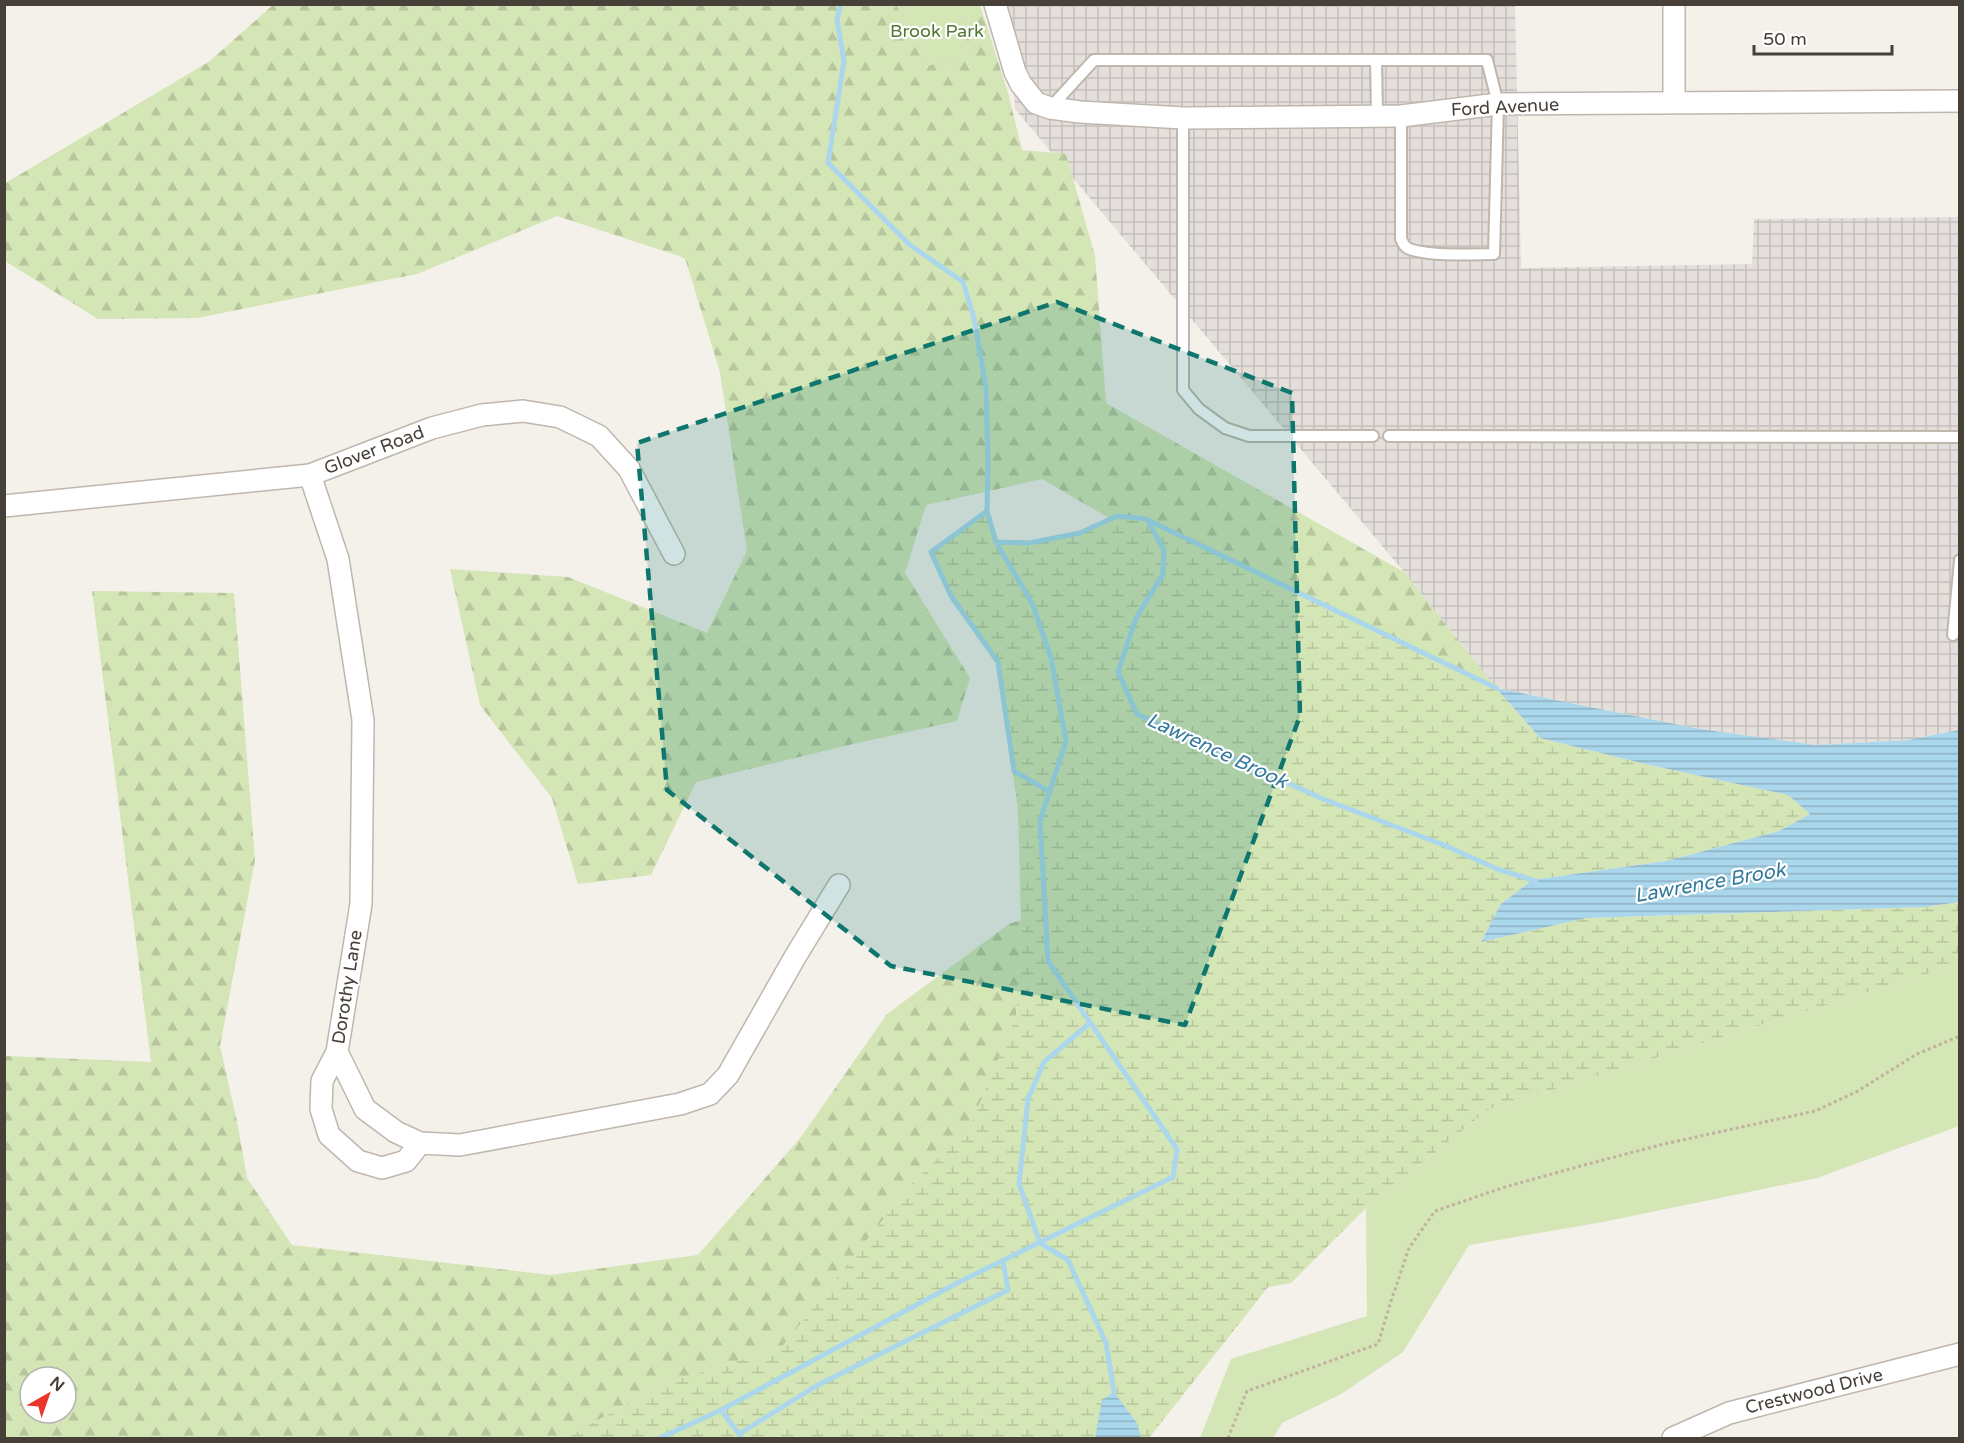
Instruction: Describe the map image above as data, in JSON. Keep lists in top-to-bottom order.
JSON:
{
  "streets": {
    "street": [
      "Ford Avenue",
      "Glover Road",
      "Dorothy Lane",
      "Crestwood Drive"
    ]
  },
  "crossings": [
    ["Glover Road", "Dorothy Lane"]
  ],
  "water": ["Lawrence Brook"],
  "parks": ["Brook Park"],
  "scale_bar": "50 m",
  "north": "top right"
}
